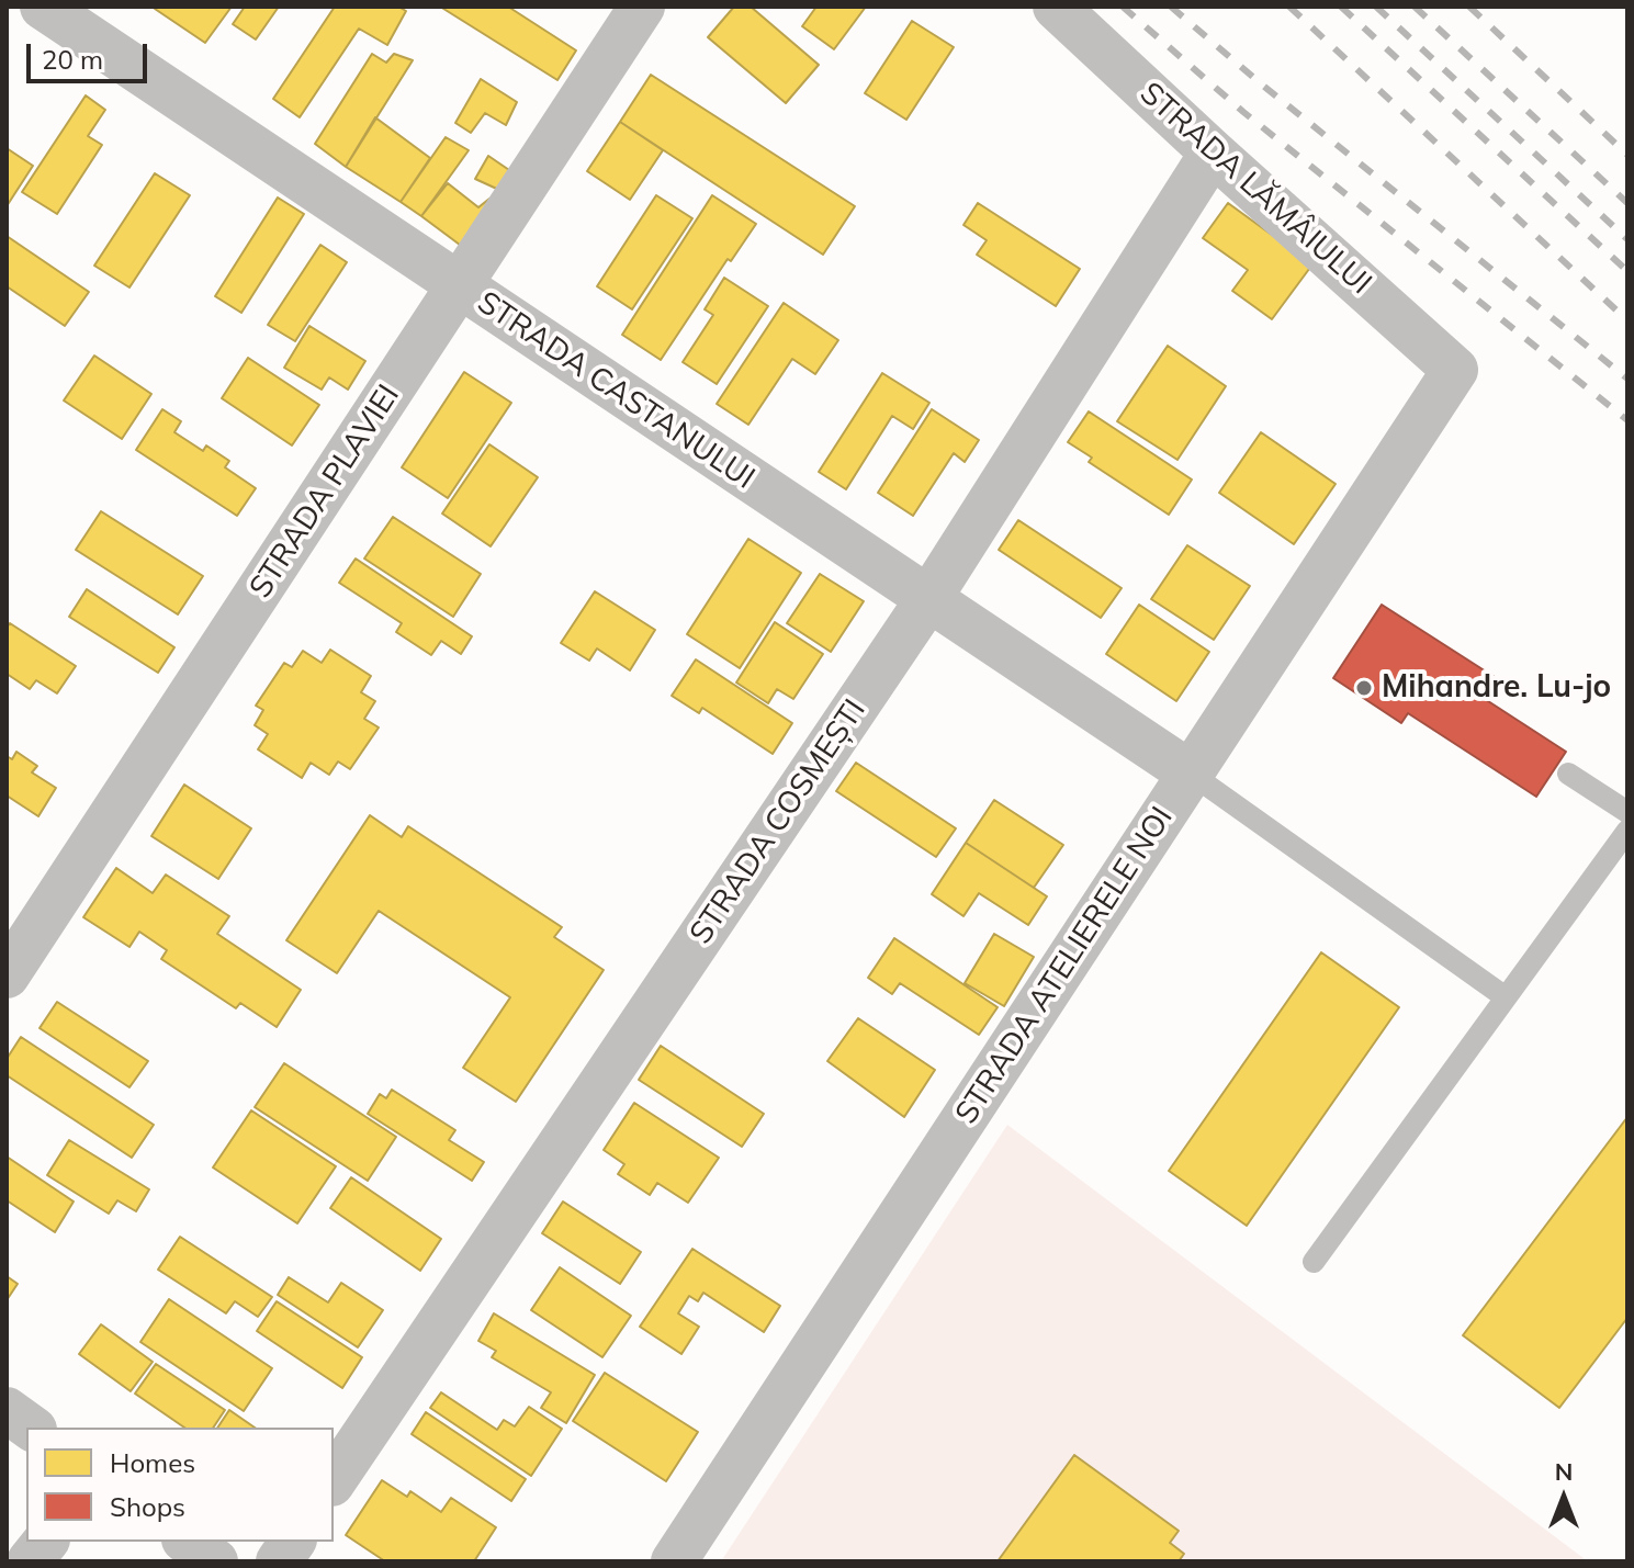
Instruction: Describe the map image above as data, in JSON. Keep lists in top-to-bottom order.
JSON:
{
  "streets": {
    "street": [
      "STRADA LĂMÂIULUI",
      "STRADA CASTANULUI",
      "STRADA PLAVIEI",
      "STRADA COSMEȘTI",
      "STRADA ATELIERELE NOI"
    ]
  },
  "crossings": [
    ["STRADA LĂMÂIULUI", "STRADA COSMEȘTI"],
    ["STRADA LĂMÂIULUI", "STRADA ATELIERELE NOI"],
    ["STRADA CASTANULUI", "STRADA PLAVIEI"],
    ["STRADA CASTANULUI", "STRADA COSMEȘTI"],
    ["STRADA CASTANULUI", "STRADA ATELIERELE NOI"]
  ],
  "places": ["Mihandre. Lu-jo"],
  "legend": ["Homes", "Shops"],
  "scale_bar": "20 m",
  "north": "top"
}
